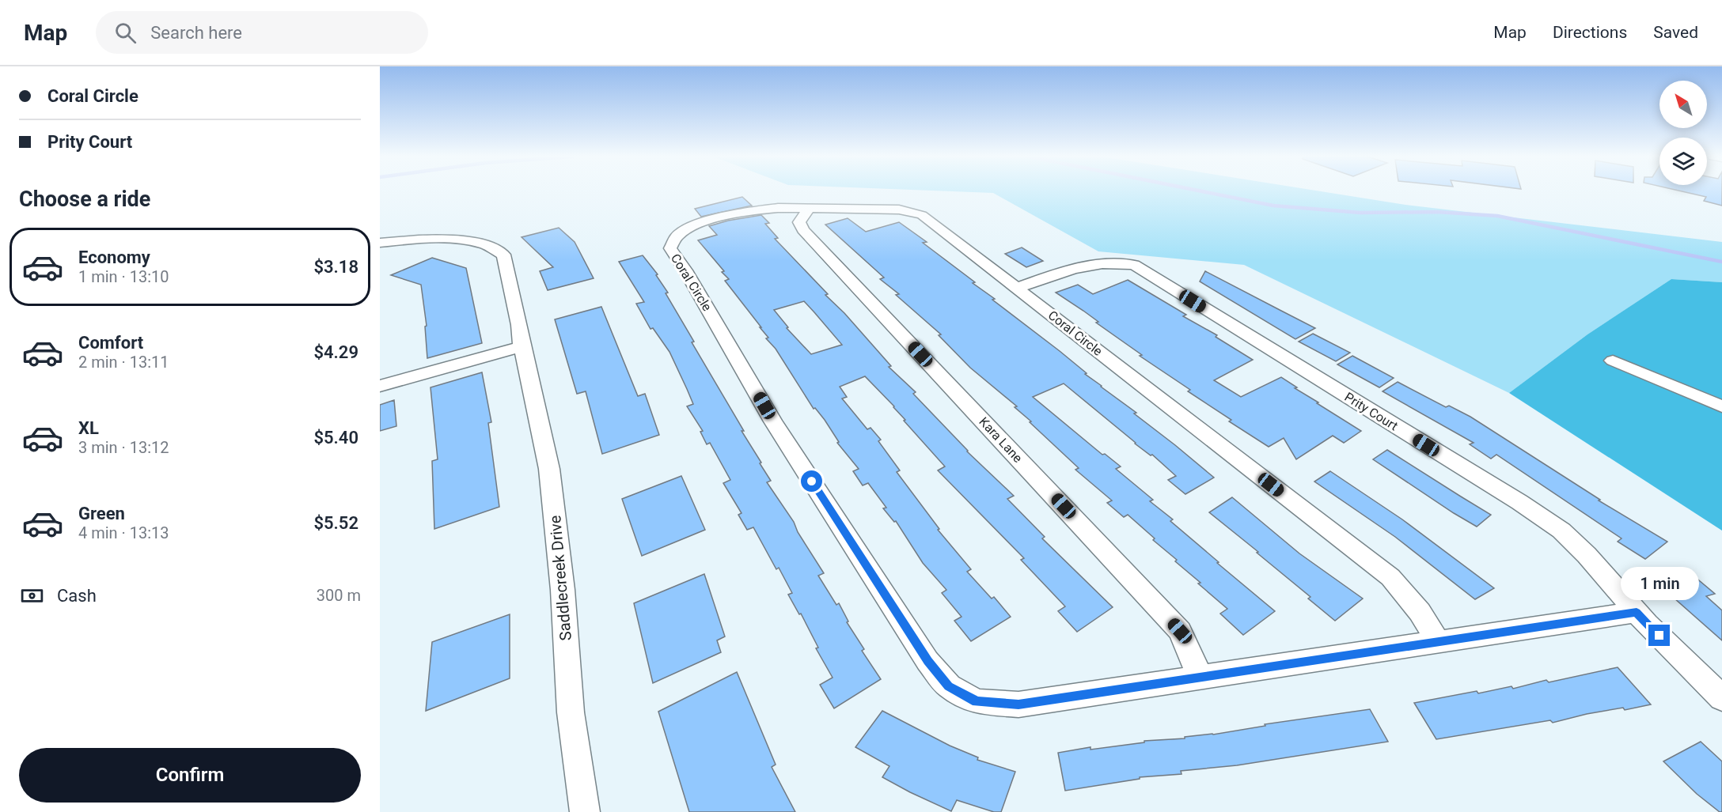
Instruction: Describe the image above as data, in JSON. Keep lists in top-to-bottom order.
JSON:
{
  "streets": {
    "street": [
      "Coral Circle",
      "Prity Court",
      "Kara Lane",
      "Saddlecreek Drive"
    ]
  },
  "crossings": [
    ["Coral Circle", "Prity Court"],
    ["Coral Circle", "Kara Lane"]
  ],
  "north": "top left",
  "page": {
    "header": "Map",
    "search": "Search here",
    "nav": ["Map", "Directions", "Saved"],
    "banner": ["Coral Circle", "Prity Court"],
    "heading": "Choose a ride",
    "list": [
      {
        "name": "Economy",
        "note": "1 min · 13:10",
        "value": "$3.18"
      },
      {
        "name": "Comfort",
        "note": "2 min · 13:11",
        "value": "$4.29"
      },
      {
        "name": "XL",
        "note": "3 min · 13:12",
        "value": "$5.40"
      },
      {
        "name": "Green",
        "note": "4 min · 13:13",
        "value": "$5.52"
      }
    ],
    "bubble": "1 min",
    "pay": ["Cash", "300 m"],
    "buttons": "Confirm"
  }
}
